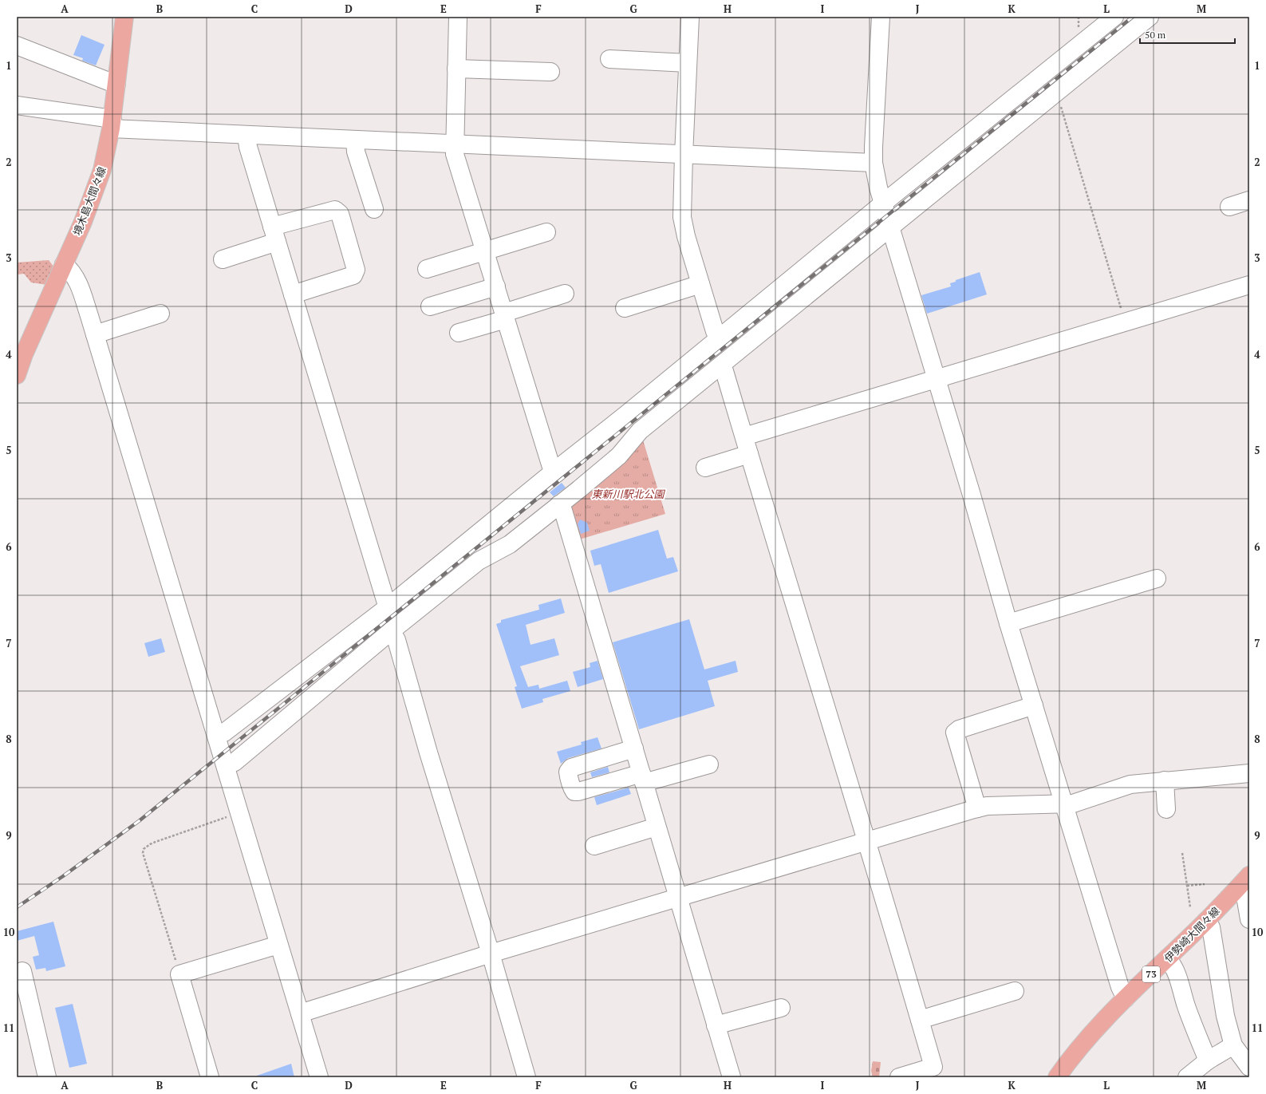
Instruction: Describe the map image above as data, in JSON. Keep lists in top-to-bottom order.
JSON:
{
  "streets": {
    "main road": ["境木島大間々線", "伊勢崎大間々線", "73"]
  },
  "parks": ["東新川駅北公園"],
  "scale_bar": "50 m",
  "grid": {
    "columns": [
      "A",
      "B",
      "C",
      "D",
      "E",
      "F",
      "G",
      "H",
      "I",
      "J",
      "K",
      "L",
      "M"
    ],
    "rows": [
      "1",
      "2",
      "3",
      "4",
      "5",
      "6",
      "7",
      "8",
      "9",
      "10",
      "11"
    ]
  }
}
